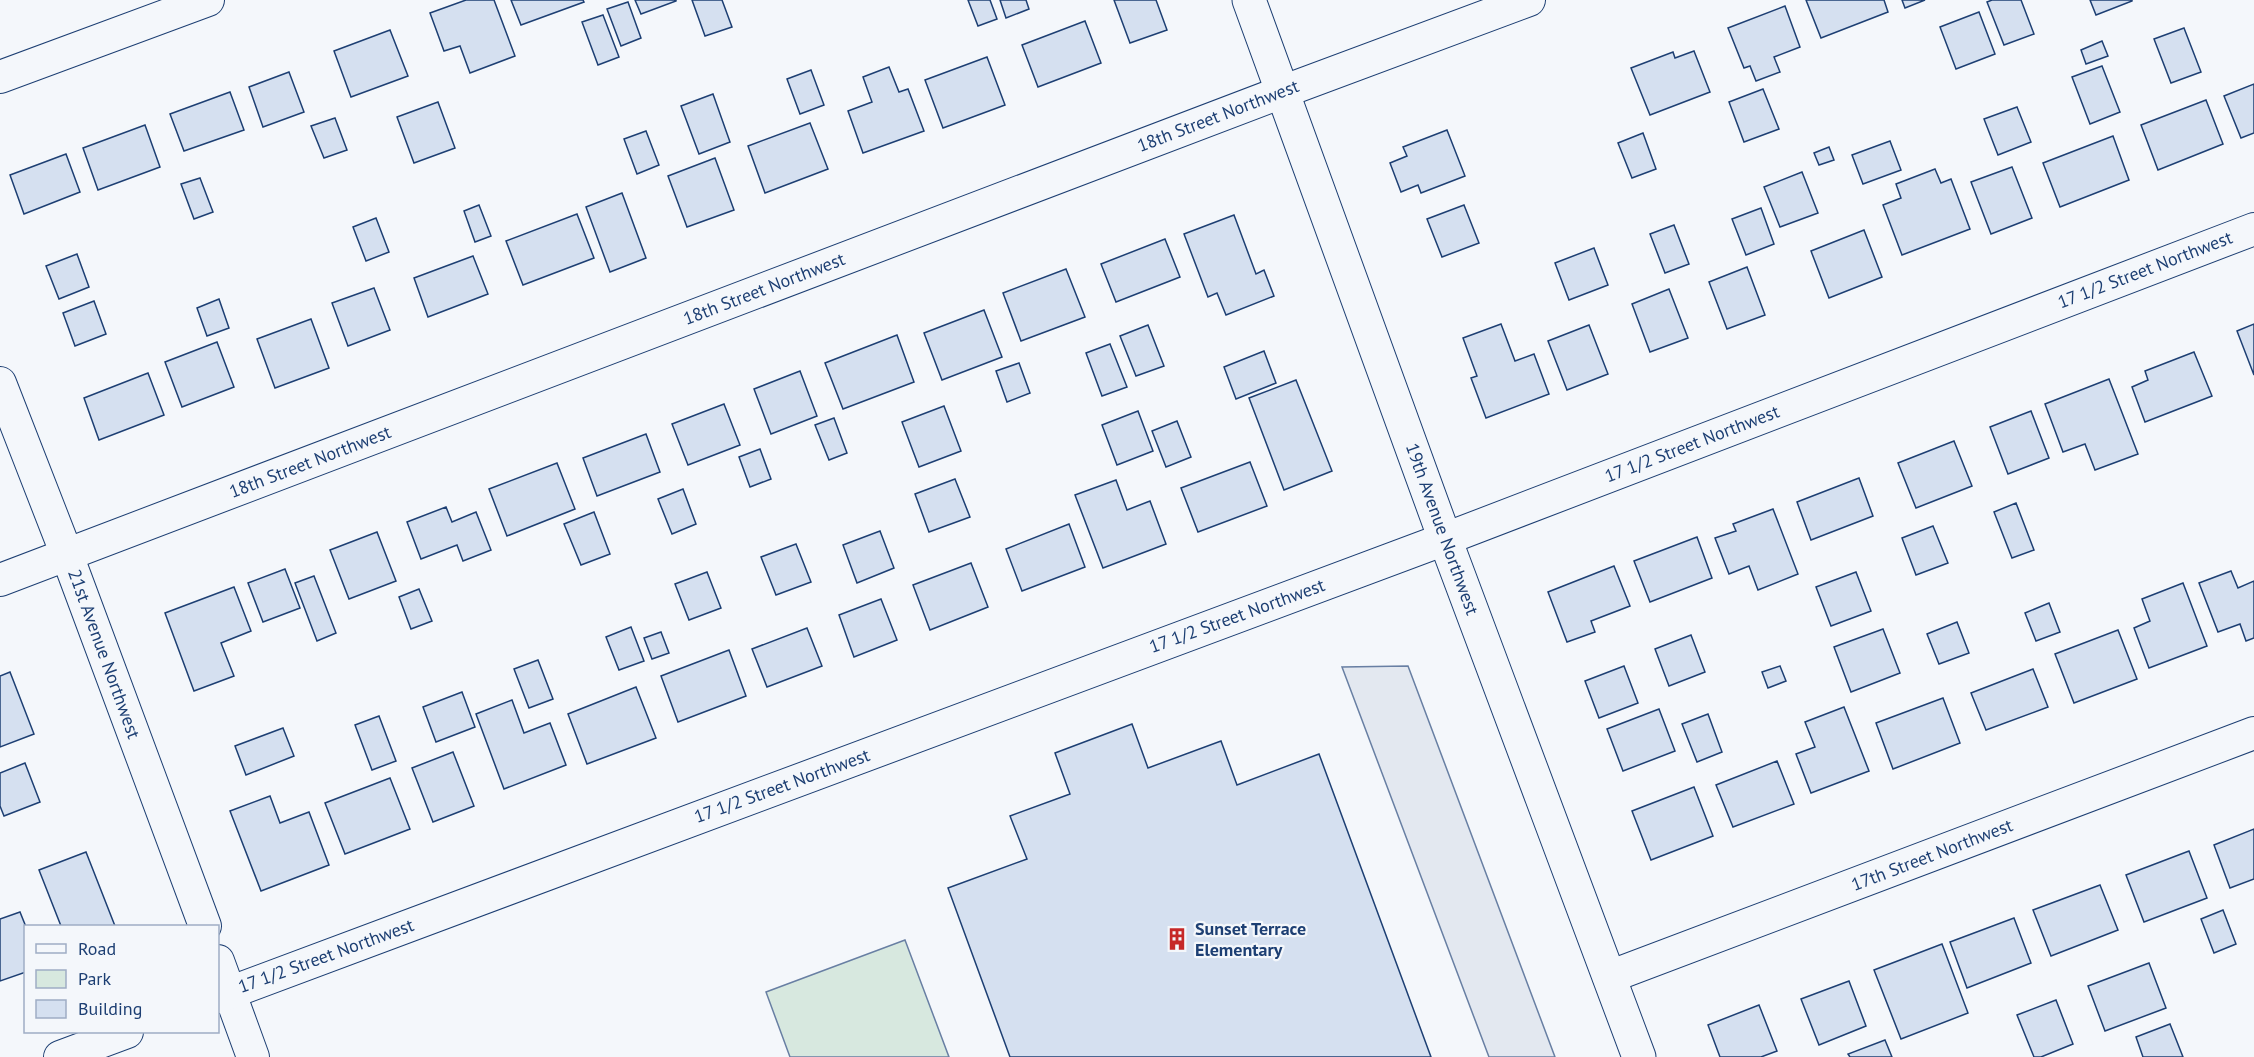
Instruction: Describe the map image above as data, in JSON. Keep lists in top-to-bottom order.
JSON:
{
  "streets": {
    "street": [
      "18th Street Northwest",
      "17 1/2 Street Northwest",
      "19th Avenue Northwest",
      "21st Avenue Northwest",
      "17th Street Northwest"
    ]
  },
  "crossings": [
    ["18th Street Northwest", "19th Avenue Northwest"],
    ["18th Street Northwest", "21st Avenue Northwest"],
    ["17 1/2 Street Northwest", "19th Avenue Northwest"],
    ["19th Avenue Northwest", "17th Street Northwest"]
  ],
  "places": {
    "building": ["Sunset Terrace Elementary"]
  },
  "legend": ["Road", "Park", "Building"]
}
